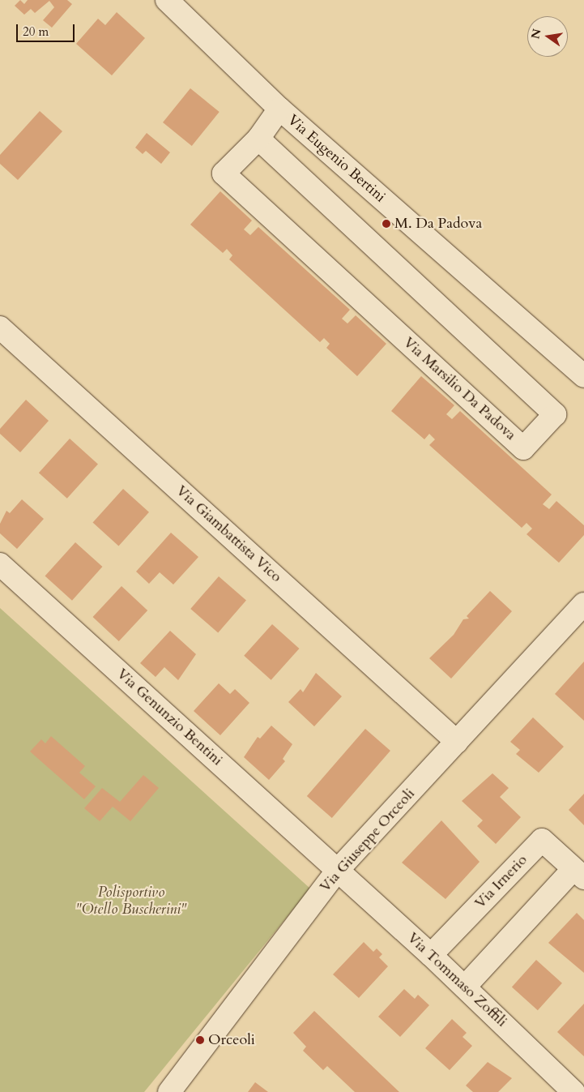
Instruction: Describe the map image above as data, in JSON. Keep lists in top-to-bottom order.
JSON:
{
  "streets": {
    "street": [
      "Via Eugenio Bertini",
      "Via Marsilio Da Padova",
      "Via Giambattista Vico",
      "Via Genunzio Bentini",
      "Via Giuseppe Orceoli",
      "Via Irnerio",
      "Via Tommaso Zoffili"
    ]
  },
  "crossings": [
    ["Via Eugenio Bertini", "Via Marsilio Da Padova"],
    ["Via Giambattista Vico", "Via Giuseppe Orceoli"],
    ["Via Genunzio Bentini", "Via Giuseppe Orceoli"],
    ["Via Genunzio Bentini", "Via Tommaso Zoffili"],
    ["Via Giuseppe Orceoli", "Via Tommaso Zoffili"],
    ["Via Irnerio", "Via Tommaso Zoffili"]
  ],
  "parks": ["Polisportivo \"Otello Buscherini\""],
  "places": ["M. Da Padova", "Orceoli"],
  "scale_bar": "20 m",
  "north": "left"
}
